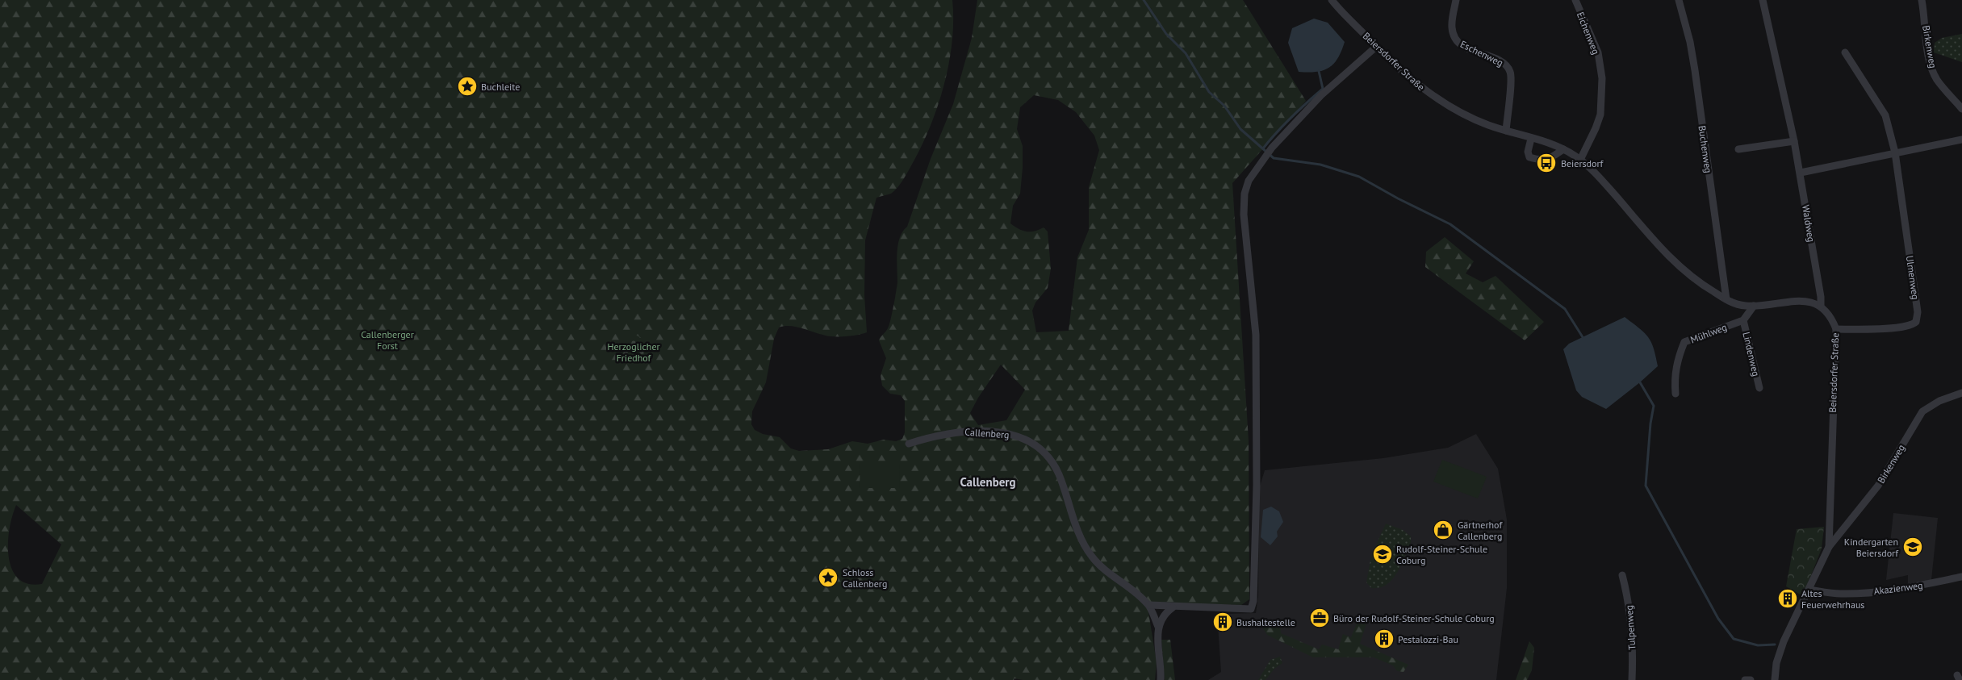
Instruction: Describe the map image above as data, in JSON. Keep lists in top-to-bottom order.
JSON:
{
  "streets": {
    "street": [
      "Eichenweg",
      "Birkenweg",
      "Eschenweg",
      "Beiersdorfer Straße",
      "Buchenweg",
      "Waldweg",
      "Ulmenweg",
      "Mühlweg",
      "Lindenweg",
      "Callenberg",
      "Akazienweg",
      "Tulpenweg"
    ]
  },
  "crossings": [
    ["Eichenweg", "Beiersdorfer Straße"],
    ["Birkenweg", "Beiersdorfer Straße"],
    ["Eschenweg", "Beiersdorfer Straße"],
    ["Beiersdorfer Straße", "Buchenweg"],
    ["Beiersdorfer Straße", "Waldweg"],
    ["Beiersdorfer Straße", "Ulmenweg"],
    ["Beiersdorfer Straße", "Akazienweg"],
    ["Mühlweg", "Lindenweg"]
  ],
  "districts": ["Callenberg"],
  "parks": ["Callenberger Forst", "Herzoglicher Friedhof"],
  "places": {
    "place": ["Buchleite", "Schloss Callenberg"],
    "bus stop": ["Beiersdorf"],
    "shop": ["Gärtnerhof Callenberg"],
    "school or university": ["Kindergarten Beiersdorf", "Rudolf-Steiner-Schule Coburg"],
    "building": ["Altes Feuerwehrhaus", "Bushaltestelle", "Pestalozzi-Bau"],
    "office": ["Büro der Rudolf-Steiner-Schule Coburg"]
  }
}
